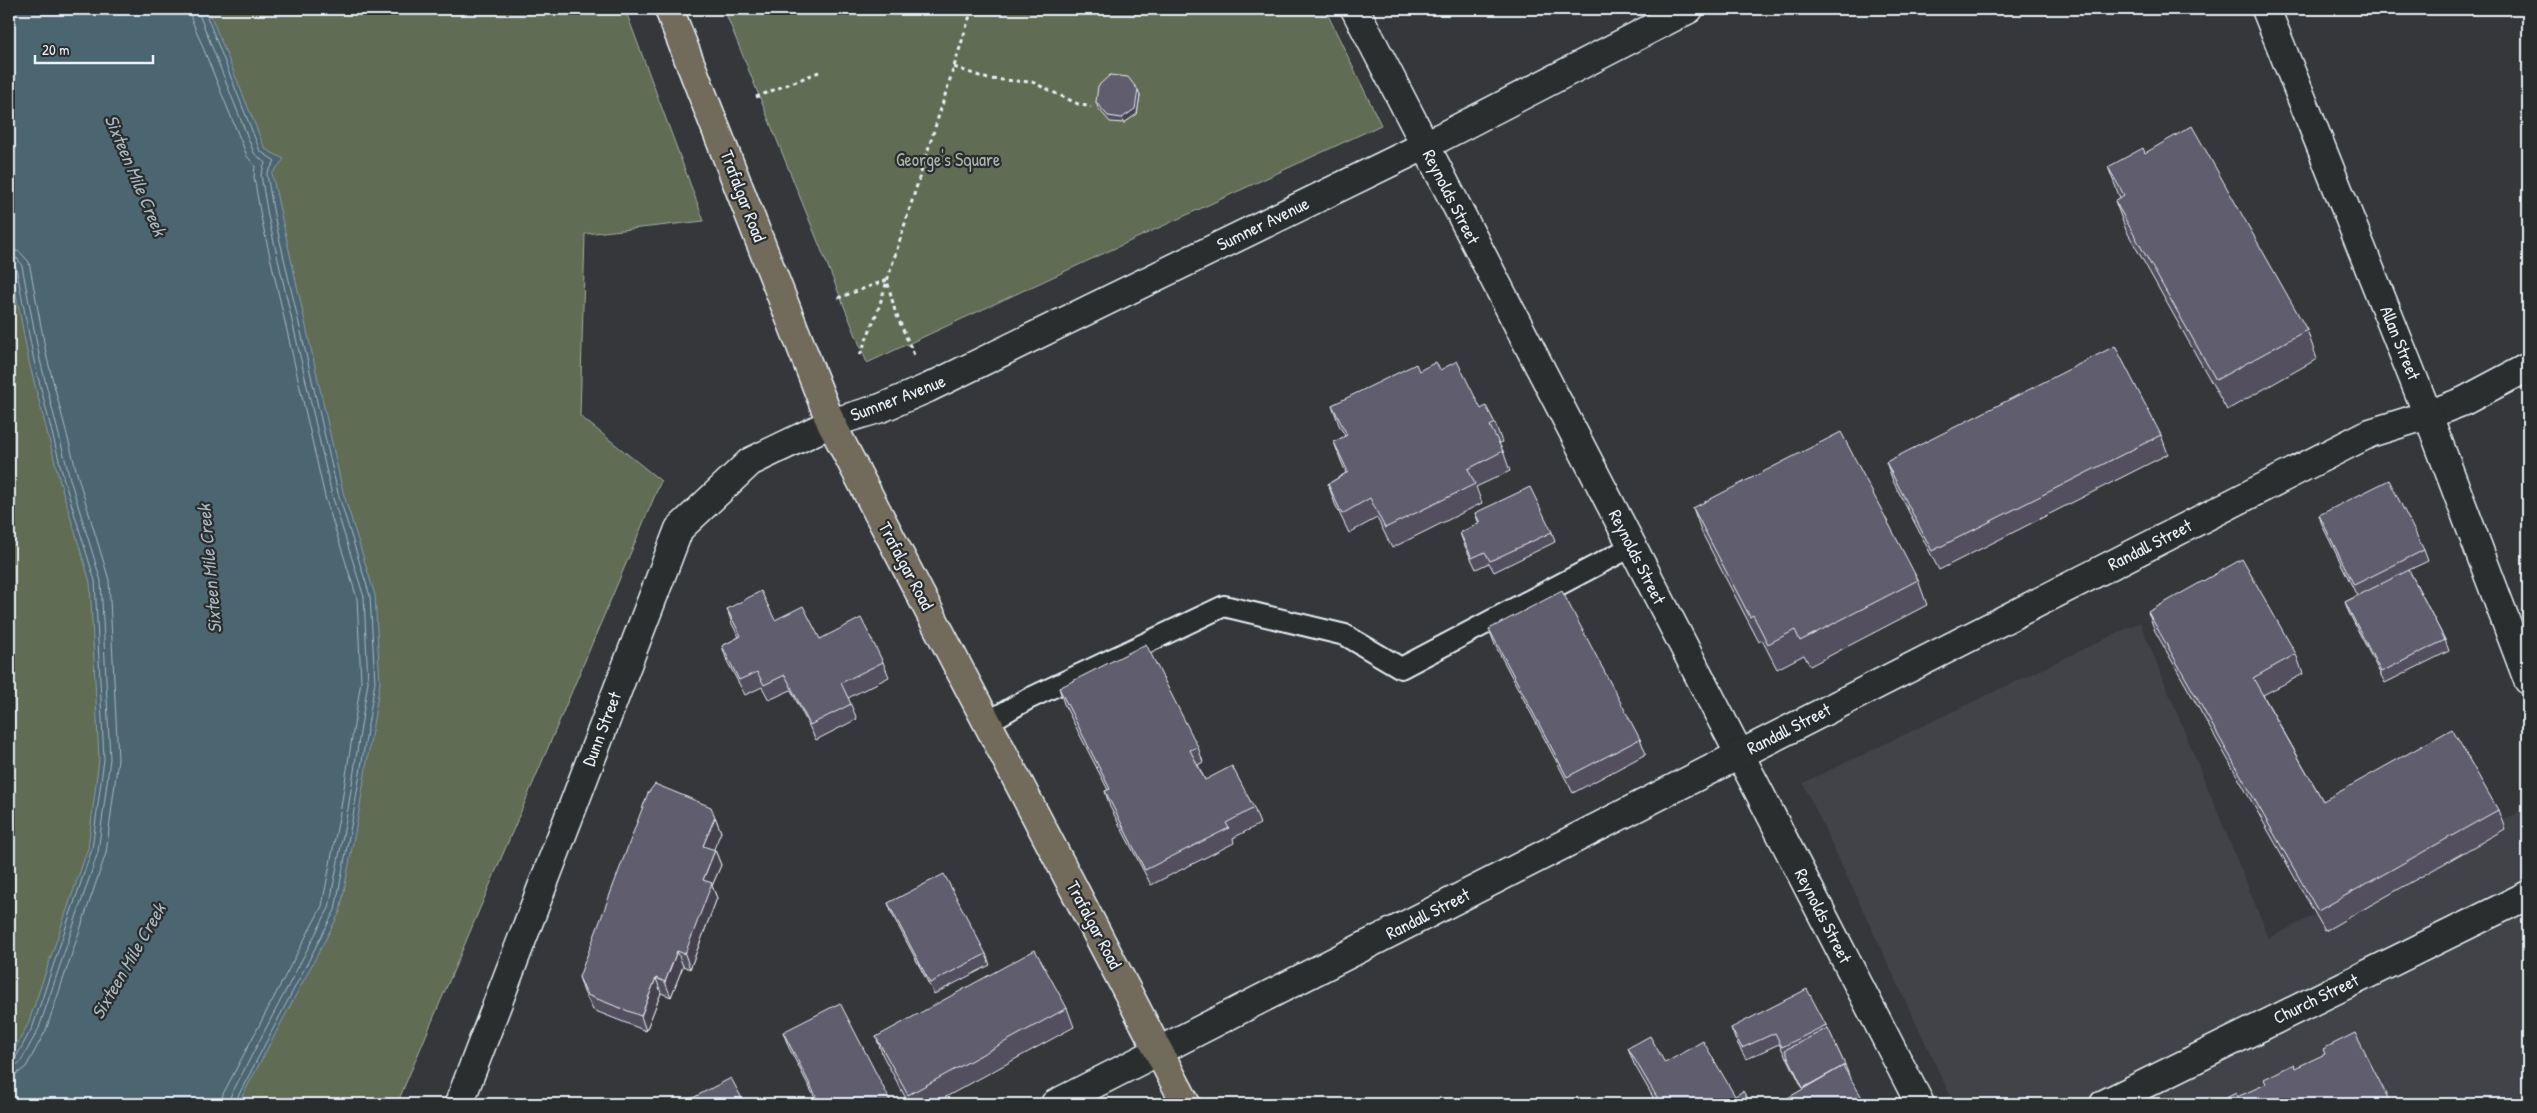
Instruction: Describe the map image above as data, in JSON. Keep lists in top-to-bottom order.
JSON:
{
  "streets": {
    "main road": ["Trafalgar Road"],
    "street": [
      "Reynolds Street",
      "Sumner Avenue",
      "Allan Street",
      "Randall Street",
      "Dunn Street",
      "Church Street"
    ]
  },
  "crossings": [
    ["Trafalgar Road", "Sumner Avenue"],
    ["Trafalgar Road", "Randall Street"],
    ["Trafalgar Road", "Dunn Street"],
    ["Reynolds Street", "Sumner Avenue"],
    ["Reynolds Street", "Randall Street"],
    ["Sumner Avenue", "Dunn Street"],
    ["Allan Street", "Randall Street"]
  ],
  "water": ["Sixteen Mile Creek"],
  "parks": ["George's Square"],
  "scale_bar": "20 m"
}
